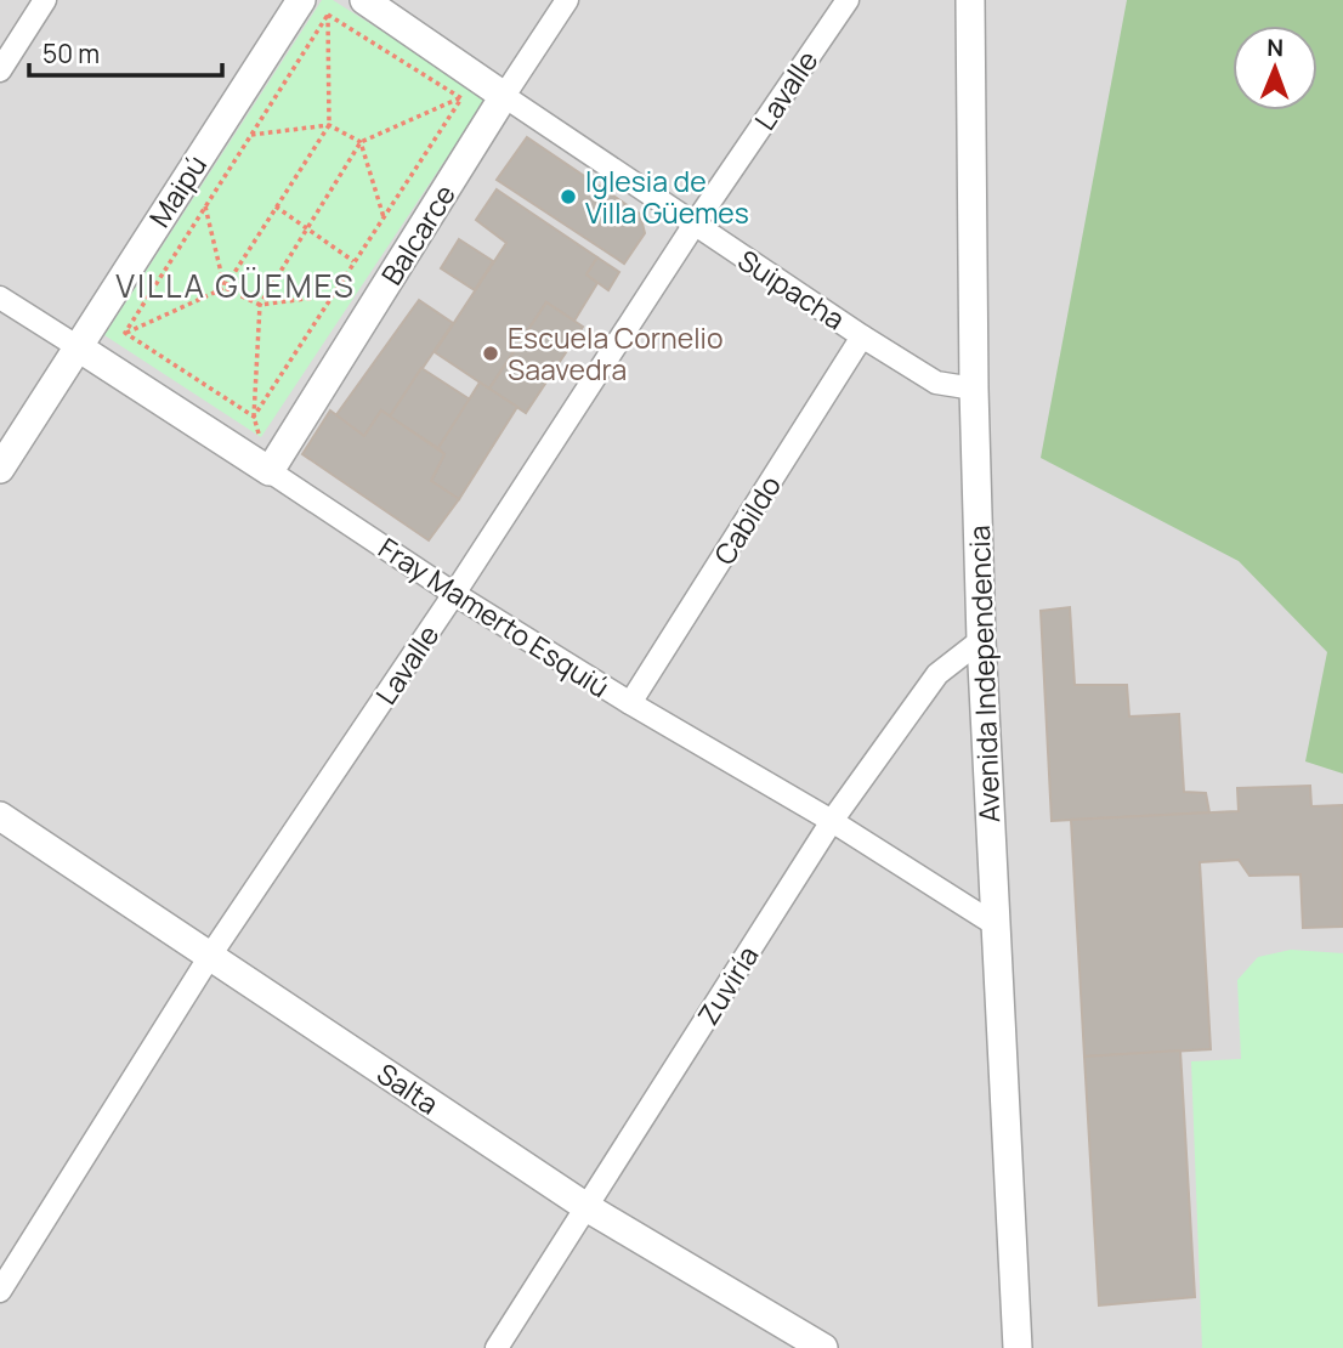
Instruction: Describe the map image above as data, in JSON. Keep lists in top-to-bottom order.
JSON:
{
  "streets": {
    "street": [
      "Lavalle",
      "Maipú",
      "Balcarce",
      "Suipacha",
      "Cabildo",
      "Fray Mamerto Esquiú",
      "Avenida Independencia",
      "Zuviría",
      "Salta"
    ]
  },
  "crossings": [
    ["Lavalle", "Suipacha"],
    ["Lavalle", "Fray Mamerto Esquiú"],
    ["Lavalle", "Salta"],
    ["Maipú", "Fray Mamerto Esquiú"],
    ["Balcarce", "Suipacha"],
    ["Balcarce", "Fray Mamerto Esquiú"],
    ["Suipacha", "Cabildo"],
    ["Suipacha", "Avenida Independencia"],
    ["Cabildo", "Fray Mamerto Esquiú"],
    ["Fray Mamerto Esquiú", "Avenida Independencia"],
    ["Fray Mamerto Esquiú", "Zuviría"],
    ["Avenida Independencia", "Zuviría"],
    ["Zuviría", "Salta"]
  ],
  "districts": ["VILLA GÜEMES"],
  "places": ["Iglesia de Villa Güemes", "Escuela Cornelio Saavedra"],
  "scale_bar": "50 m",
  "north": "top"
}
